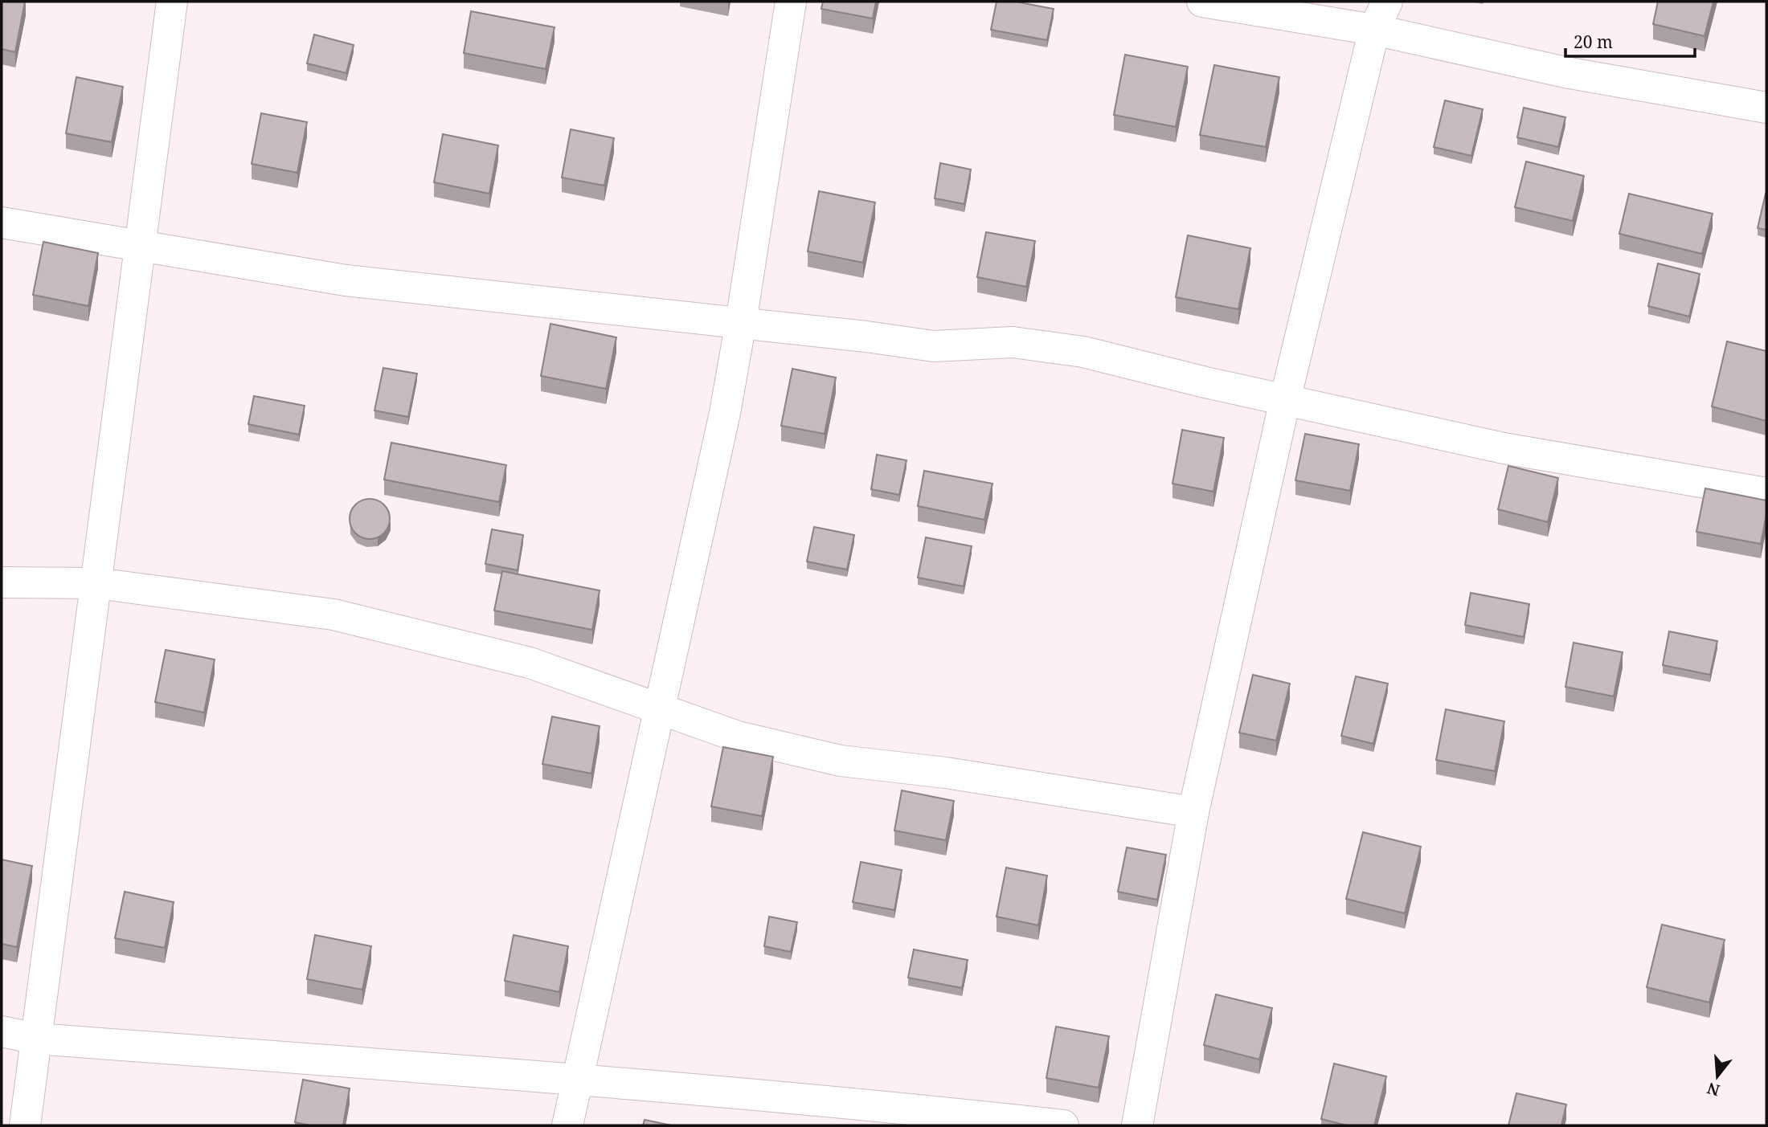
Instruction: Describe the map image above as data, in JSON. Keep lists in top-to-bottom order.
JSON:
{
  "scale_bar": "20 m",
  "north": "bottom"
}
